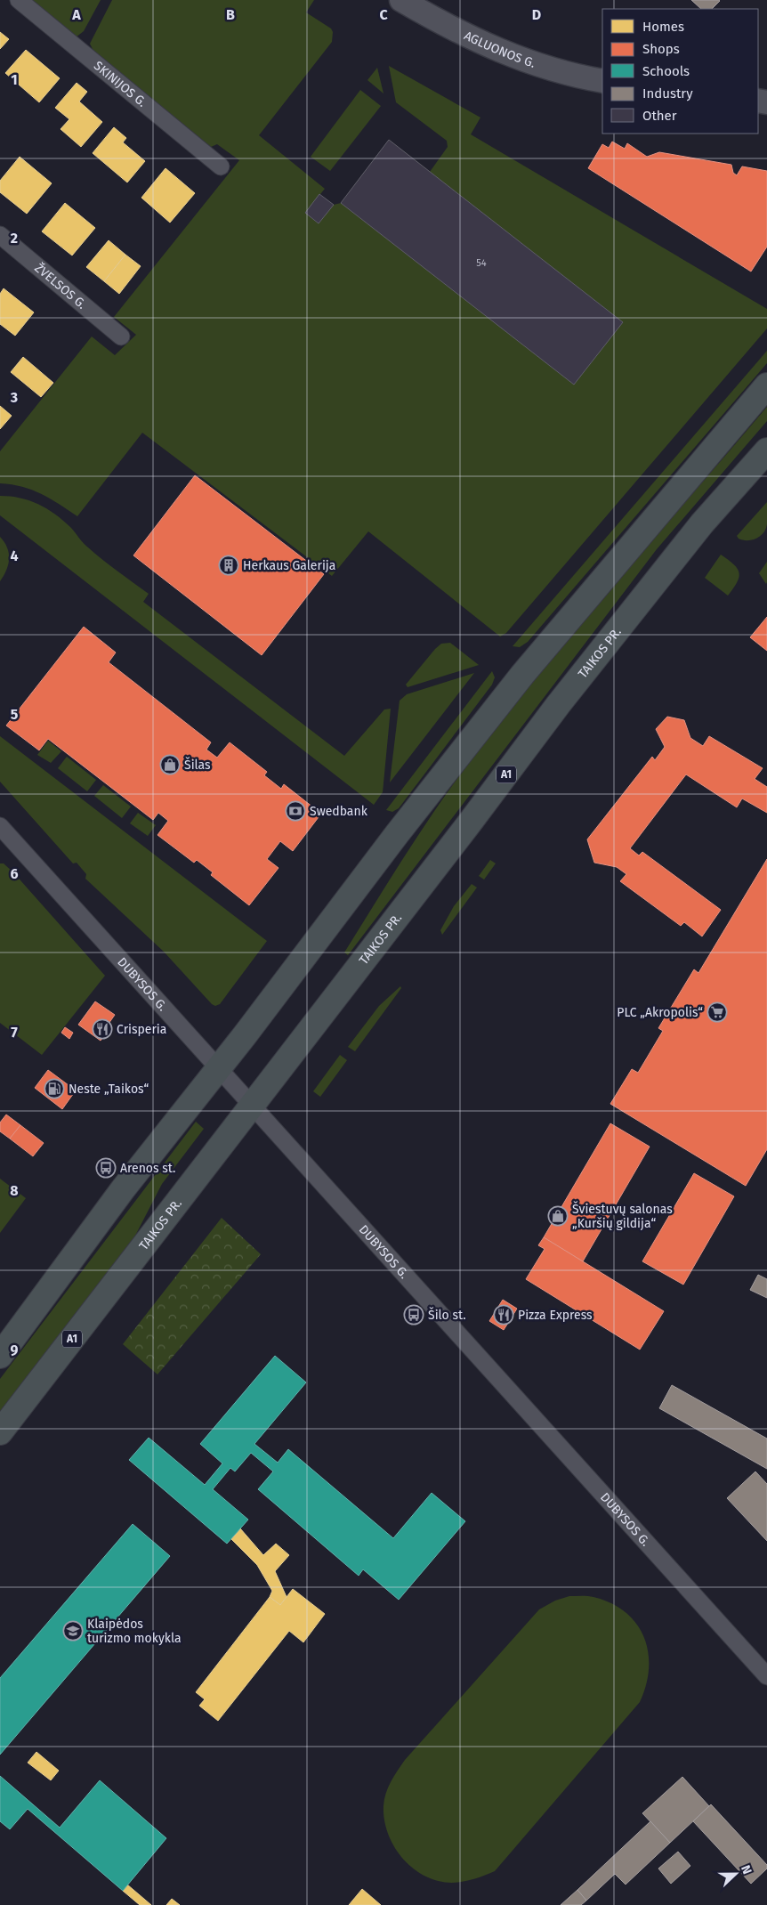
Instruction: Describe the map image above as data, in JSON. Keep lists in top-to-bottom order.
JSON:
{
  "streets": {
    "main road": ["AGLUONOS G.", "TAIKOS PR.", "A1"],
    "street": ["SKINIJOS G.", "ŽVELSOS G.", "DUBYSOS G."]
  },
  "crossings": [
    ["TAIKOS PR.", "DUBYSOS G."]
  ],
  "places": {
    "building": ["Herkaus Galerija"],
    "shop": ["Šilas", "Šviestuvų salonas „Kuršių gildija“"],
    "bank": ["Swedbank"],
    "supermarket": ["PLC „Akropolis“"],
    "restaurant": ["Crisperia", "Pizza Express"],
    "fuel station": ["Neste „Taikos“"],
    "bus stop": ["Arenos st.", "Šilo st."],
    "school or university": ["Klaipėdos turizmo mokykla"]
  },
  "house_numbers": ["54"],
  "legend": [
    "Homes",
    "Shops",
    "Schools",
    "Industry",
    "Other"
  ],
  "north": "right",
  "grid": {
    "columns": [
      "A",
      "B",
      "C",
      "D"
    ],
    "rows": [
      "1",
      "2",
      "3",
      "4",
      "5",
      "6",
      "7",
      "8",
      "9"
    ]
  }
}
